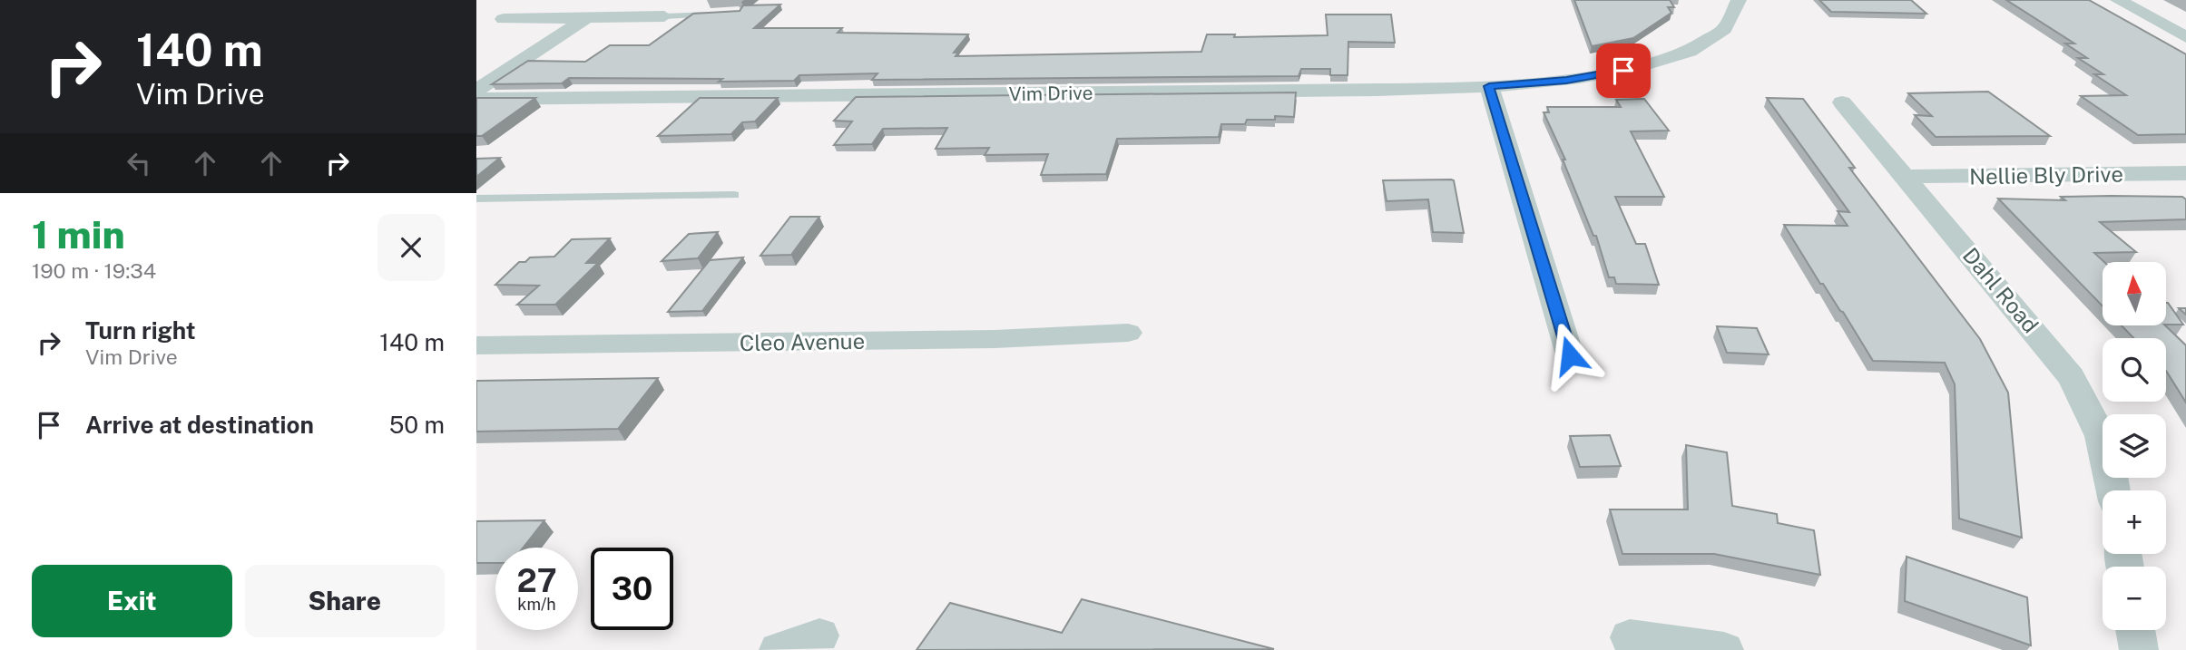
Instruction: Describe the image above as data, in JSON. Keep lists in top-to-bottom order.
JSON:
{
  "streets": {
    "street": [
      "Vim Drive",
      "Nellie Bly Drive",
      "Dahl Road",
      "Cleo Avenue"
    ]
  },
  "crossings": [
    ["Nellie Bly Drive", "Dahl Road"]
  ],
  "north": "top",
  "page": {
    "turn": ["140 m", "Vim Drive"],
    "heading": ["1 min", "190 m · 19:34"],
    "map_buttons": ["+", "−"],
    "list": [
      {
        "name": "Turn right",
        "note": "Vim Drive",
        "value": "140 m"
      },
      {
        "name": "Arrive at destination",
        "value": "50 m"
      }
    ],
    "speed": "27 km/h",
    "limit": "30",
    "buttons": ["Exit", "Share"]
  }
}
